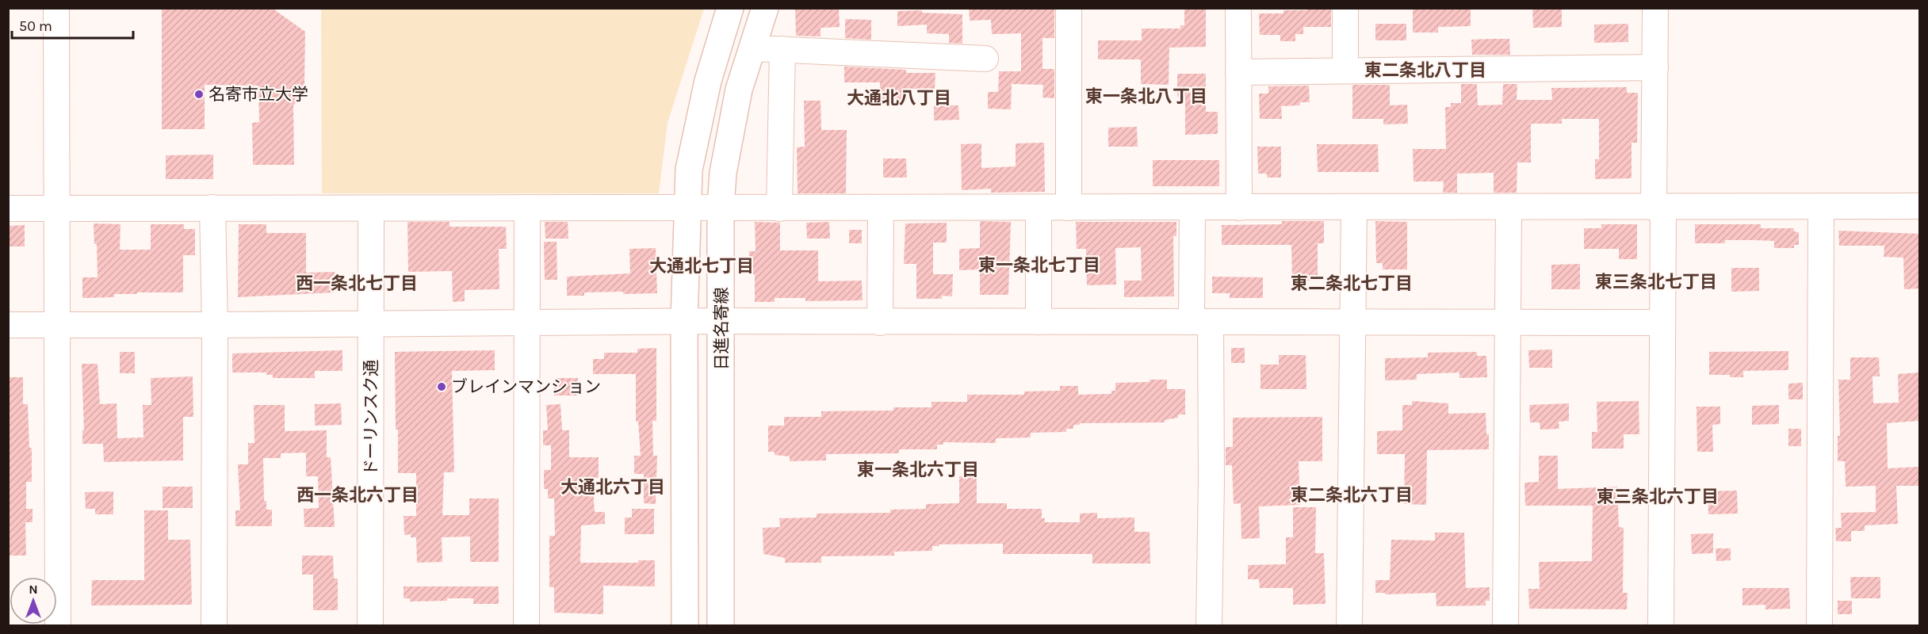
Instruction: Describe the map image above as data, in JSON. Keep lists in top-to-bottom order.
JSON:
{
  "streets": {
    "main road": ["日進名寄線"],
    "street": ["ドーリンスク通"]
  },
  "districts": [
    "東二条北八丁目",
    "東一条北八丁目",
    "大通北八丁目",
    "東一条北七丁目",
    "大通北七丁目",
    "東三条北七丁目",
    "西一条北七丁目",
    "東二条北七丁目",
    "東一条北六丁目",
    "大通北六丁目",
    "西一条北六丁目",
    "東二条北六丁目",
    "東三条北六丁目"
  ],
  "places": ["名寄市立大学", "ブレインマンション"],
  "scale_bar": "50 m",
  "north": "top"
}
